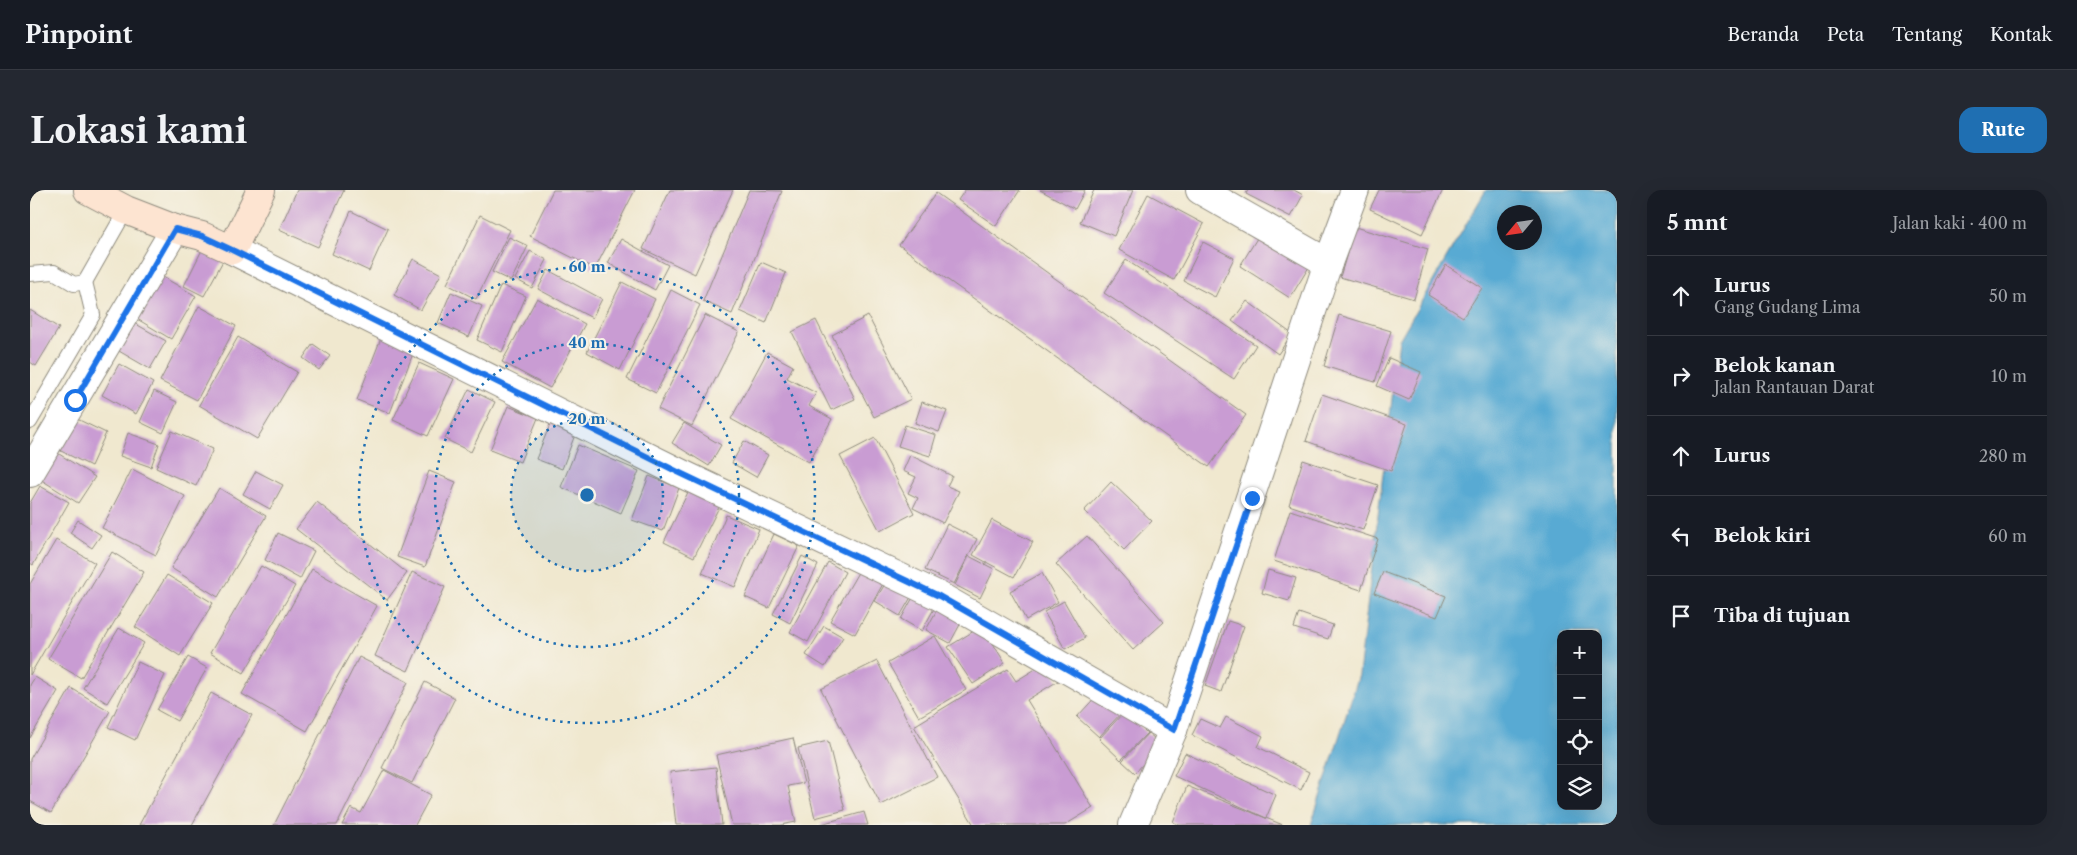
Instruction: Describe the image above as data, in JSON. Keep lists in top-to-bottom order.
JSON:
{
  "north": "bottom left",
  "page": {
    "header": "Pinpoint",
    "nav": [
      "Beranda",
      "Peta",
      "Tentang",
      "Kontak"
    ],
    "buttons": "Rute",
    "title": "Lokasi kami",
    "heading": ["5 mnt", "Jalan kaki · 400 m"],
    "list": [
      ["Lurus", "Gang Gudang Lima", "50 m"],
      ["Belok kanan", "Jalan Rantauan Darat", "10 m"],
      ["Lurus", "280 m"],
      ["Belok kiri", "60 m"],
      "Tiba di tujuan"
    ],
    "map_buttons": ["+", "−"]
  },
  "rings": ["60 m", "40 m", "20 m"]
}
